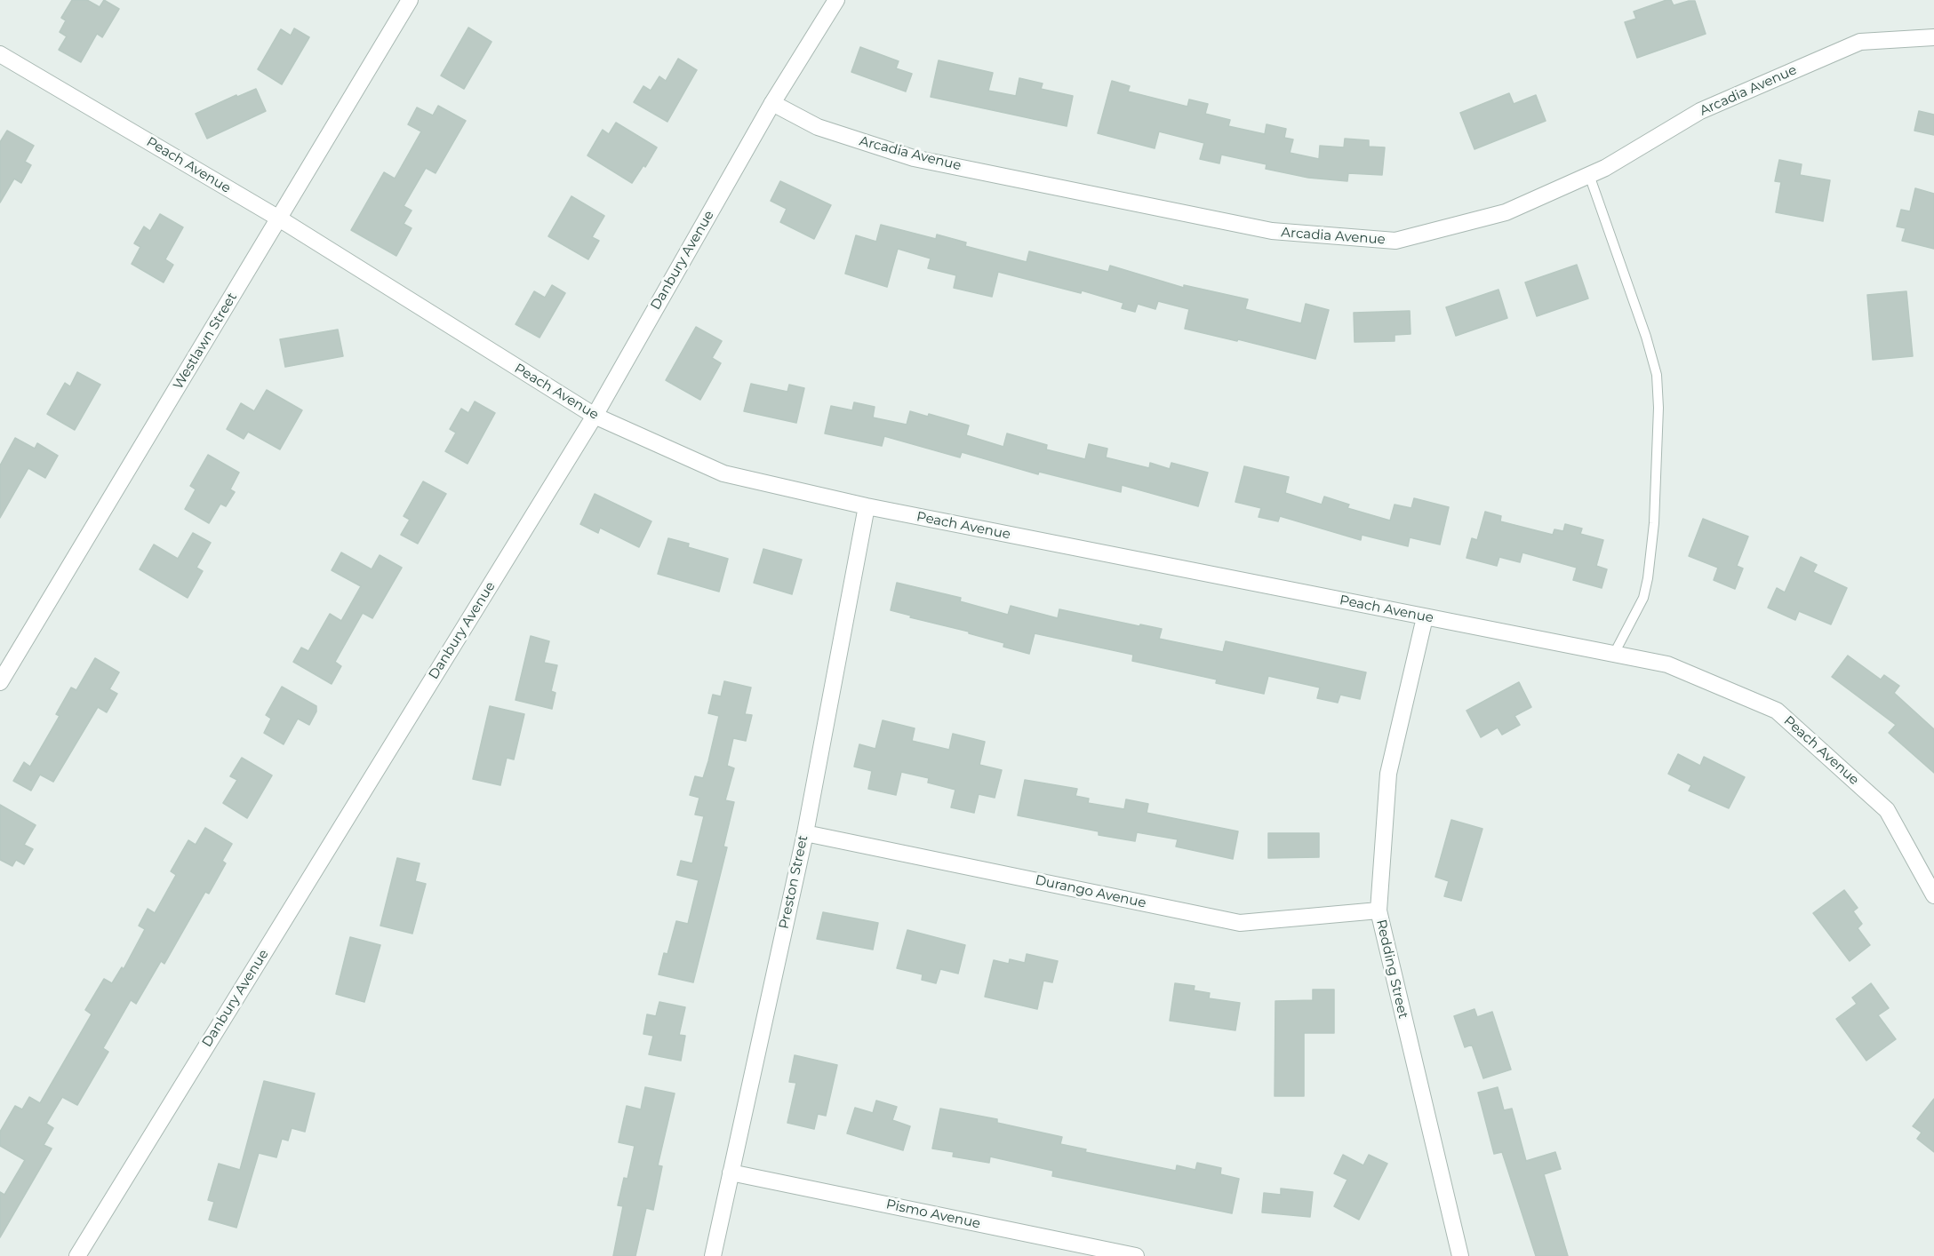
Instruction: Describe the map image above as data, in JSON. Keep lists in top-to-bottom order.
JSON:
{
  "streets": {
    "street": [
      "Arcadia Avenue",
      "Peach Avenue",
      "Danbury Avenue",
      "Westlawn Street",
      "Preston Street",
      "Durango Avenue",
      "Redding Street",
      "Pismo Avenue"
    ]
  },
  "crossings": [
    ["Arcadia Avenue", "Danbury Avenue"],
    ["Peach Avenue", "Danbury Avenue"],
    ["Peach Avenue", "Westlawn Street"],
    ["Peach Avenue", "Preston Street"],
    ["Peach Avenue", "Redding Street"],
    ["Preston Street", "Durango Avenue"],
    ["Preston Street", "Pismo Avenue"],
    ["Durango Avenue", "Redding Street"]
  ]
}
